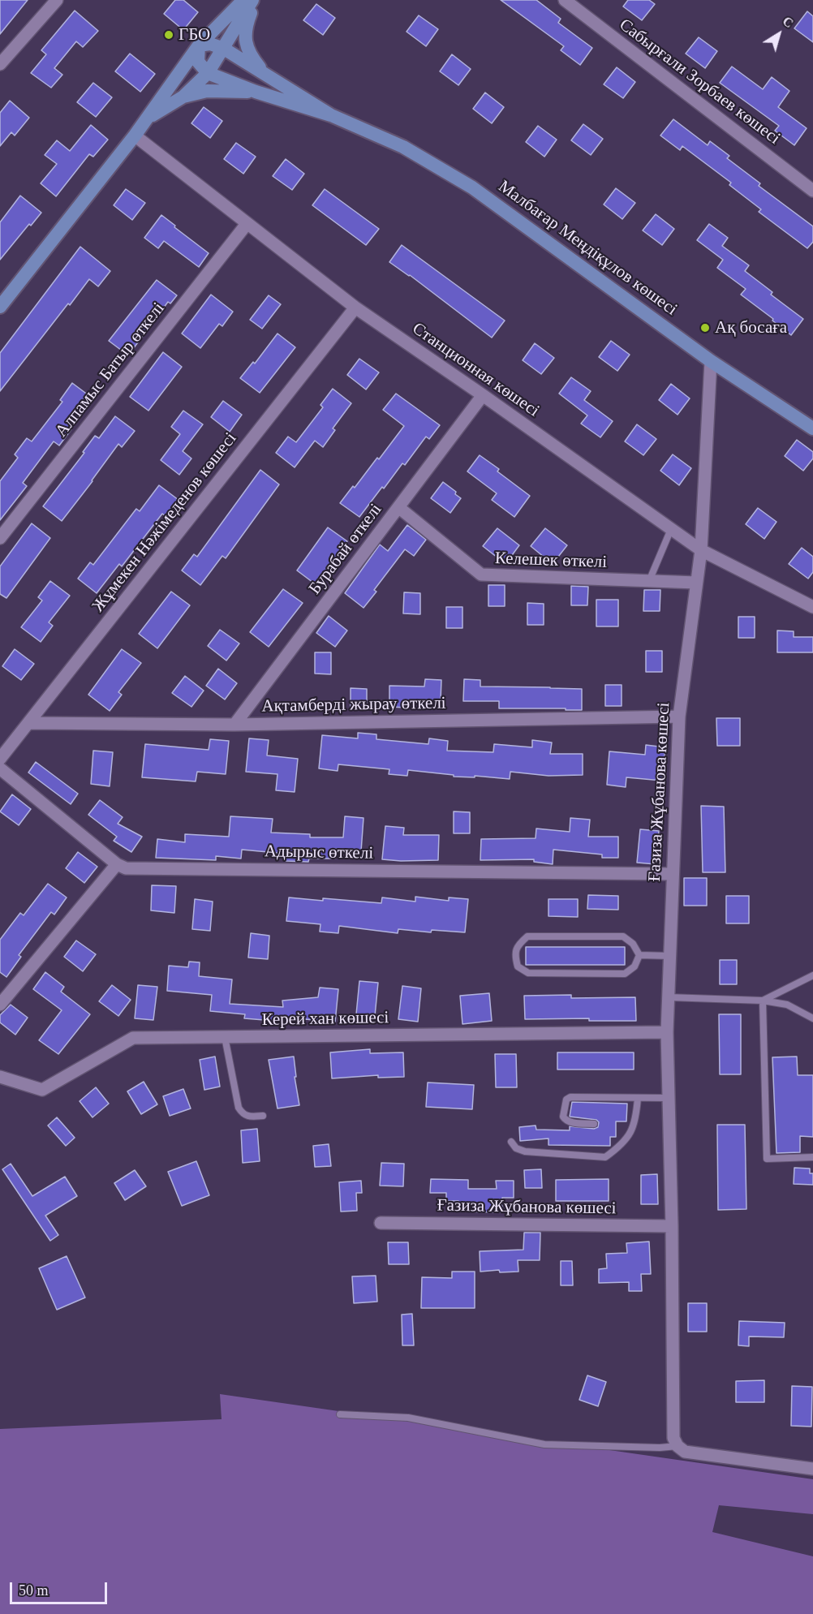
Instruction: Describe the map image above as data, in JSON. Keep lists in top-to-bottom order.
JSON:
{
  "streets": {
    "main road": ["Малбағар Меңдіқұлов көшесі"],
    "street": [
      "Сабырғали Зорбаев көшесі",
      "Алпамыс Батыр өткелі",
      "Станционная көшесі",
      "Жұмекен Нәжімеденов көшесі",
      "Бурабай өткелі",
      "Келешек өткелі",
      "Ақтамберді жырау өткелі",
      "Ғазиза Жұбанова көшесі",
      "Адырыс өткелі",
      "Керей хан көшесі"
    ]
  },
  "crossings": [
    ["Малбағар Меңдіқұлов көшесі", "Ғазиза Жұбанова көшесі"],
    ["Алпамыс Батыр өткелі", "Станционная көшесі"],
    ["Станционная көшесі", "Жұмекен Нәжімеденов көшесі"],
    ["Станционная көшесі", "Бурабай өткелі"],
    ["Станционная көшесі", "Ғазиза Жұбанова көшесі"],
    ["Жұмекен Нәжімеденов көшесі", "Ақтамберді жырау өткелі"],
    ["Бурабай өткелі", "Келешек өткелі"],
    ["Бурабай өткелі", "Ақтамберді жырау өткелі"],
    ["Келешек өткелі", "Ғазиза Жұбанова көшесі"],
    ["Ақтамберді жырау өткелі", "Ғазиза Жұбанова көшесі"],
    ["Ғазиза Жұбанова көшесі", "Адырыс өткелі"],
    ["Ғазиза Жұбанова көшесі", "Керей хан көшесі"]
  ],
  "places": ["ГБО", "Ақ босаға"],
  "scale_bar": "50 m",
  "north": "top right"
}
